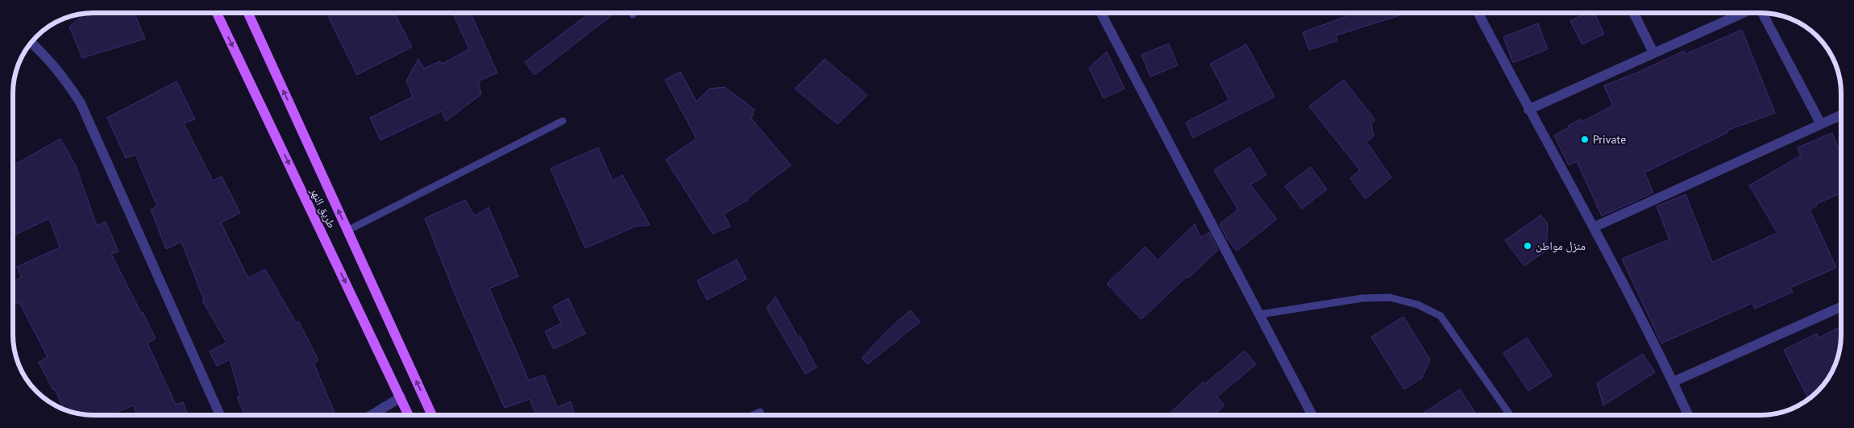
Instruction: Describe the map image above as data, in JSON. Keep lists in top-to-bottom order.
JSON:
{
  "streets": {
    "main road": ["طريق النهر"]
  },
  "places": ["Private", "منزل مواطن"]
}
